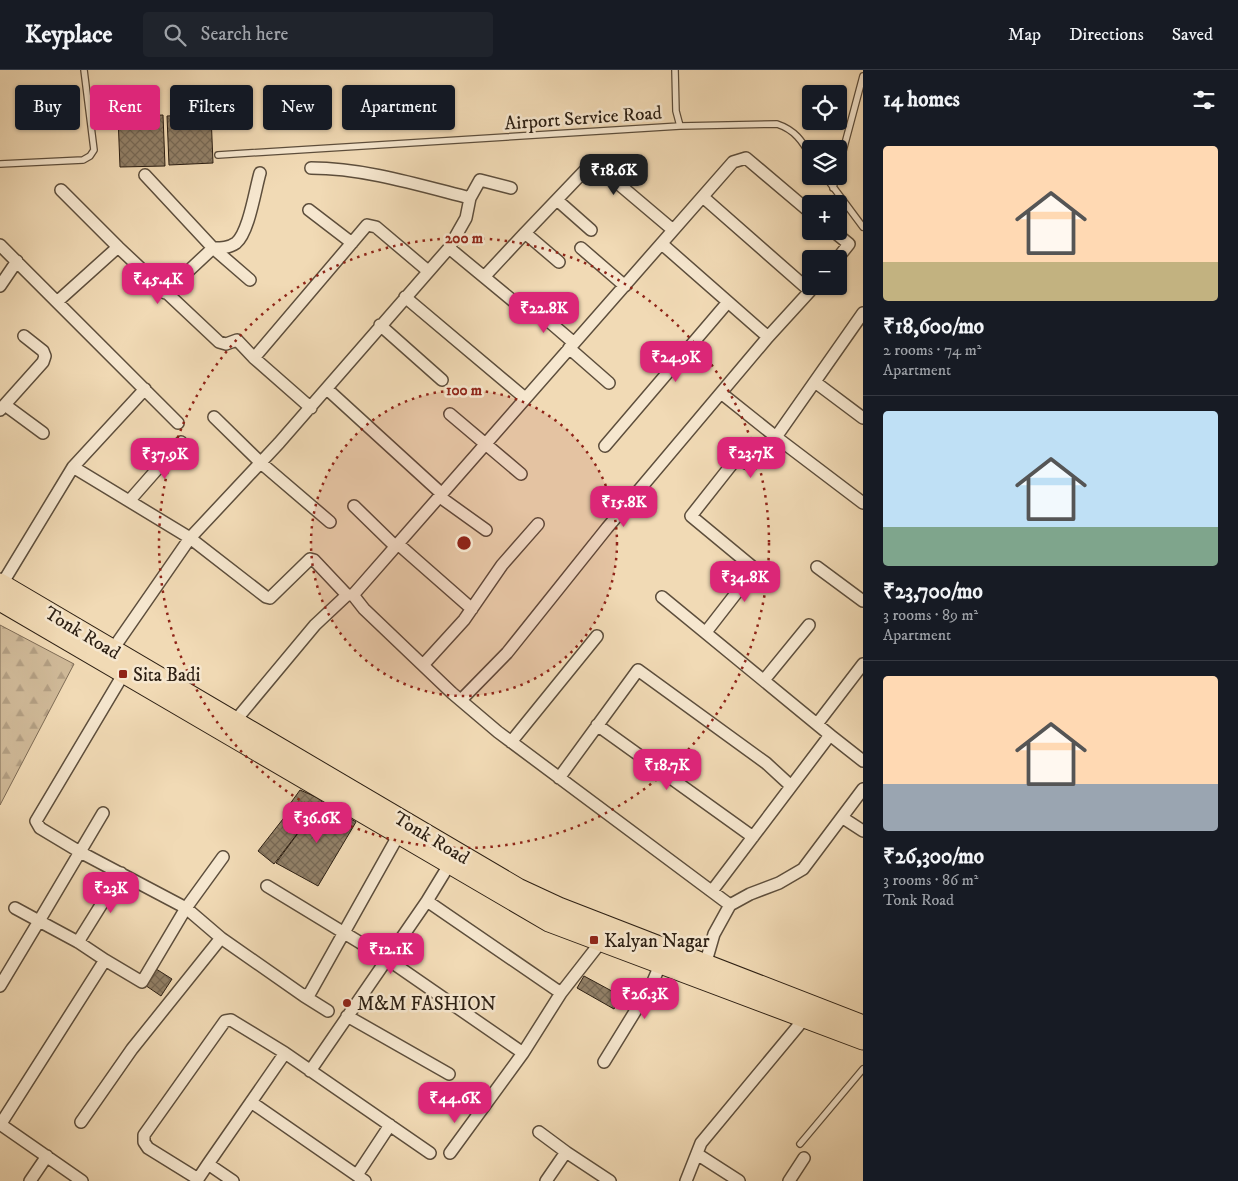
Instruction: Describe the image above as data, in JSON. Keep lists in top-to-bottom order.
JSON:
{
  "streets": {
    "main road": ["Tonk Road"],
    "lane": ["Airport Service Road"]
  },
  "places": {
    "transit": ["Sita Badi", "Kalyan Nagar"],
    "other": ["M&M FASHION"]
  },
  "page": {
    "header": "Keyplace",
    "search": "Search here",
    "nav": ["Map", "Directions", "Saved"],
    "heading": "14 homes",
    "map_buttons": ["+", "−"],
    "chip": [
      "Buy",
      "Rent",
      "Filters",
      "New",
      "Apartment"
    ],
    "list": [
      {
        "name": "₹18,600/mo",
        "note": "2 rooms · 74 m² · Apartment"
      },
      {
        "name": "₹23,700/mo",
        "note": "3 rooms · 89 m² · Apartment"
      },
      {
        "name": "₹26,300/mo",
        "note": "3 rooms · 86 m² · Tonk Road"
      }
    ],
    "price": [
      "₹18.6K",
      "₹45.4K",
      "₹22.8K",
      "₹24.9K",
      "₹23.7K",
      "₹37.9K",
      "₹15.8K",
      "₹34.8K",
      "₹18.7K",
      "₹36.6K",
      "₹23K",
      "₹12.1K",
      "₹26.3K",
      "₹44.6K"
    ]
  },
  "rings": ["200 m", "100 m"]
}
